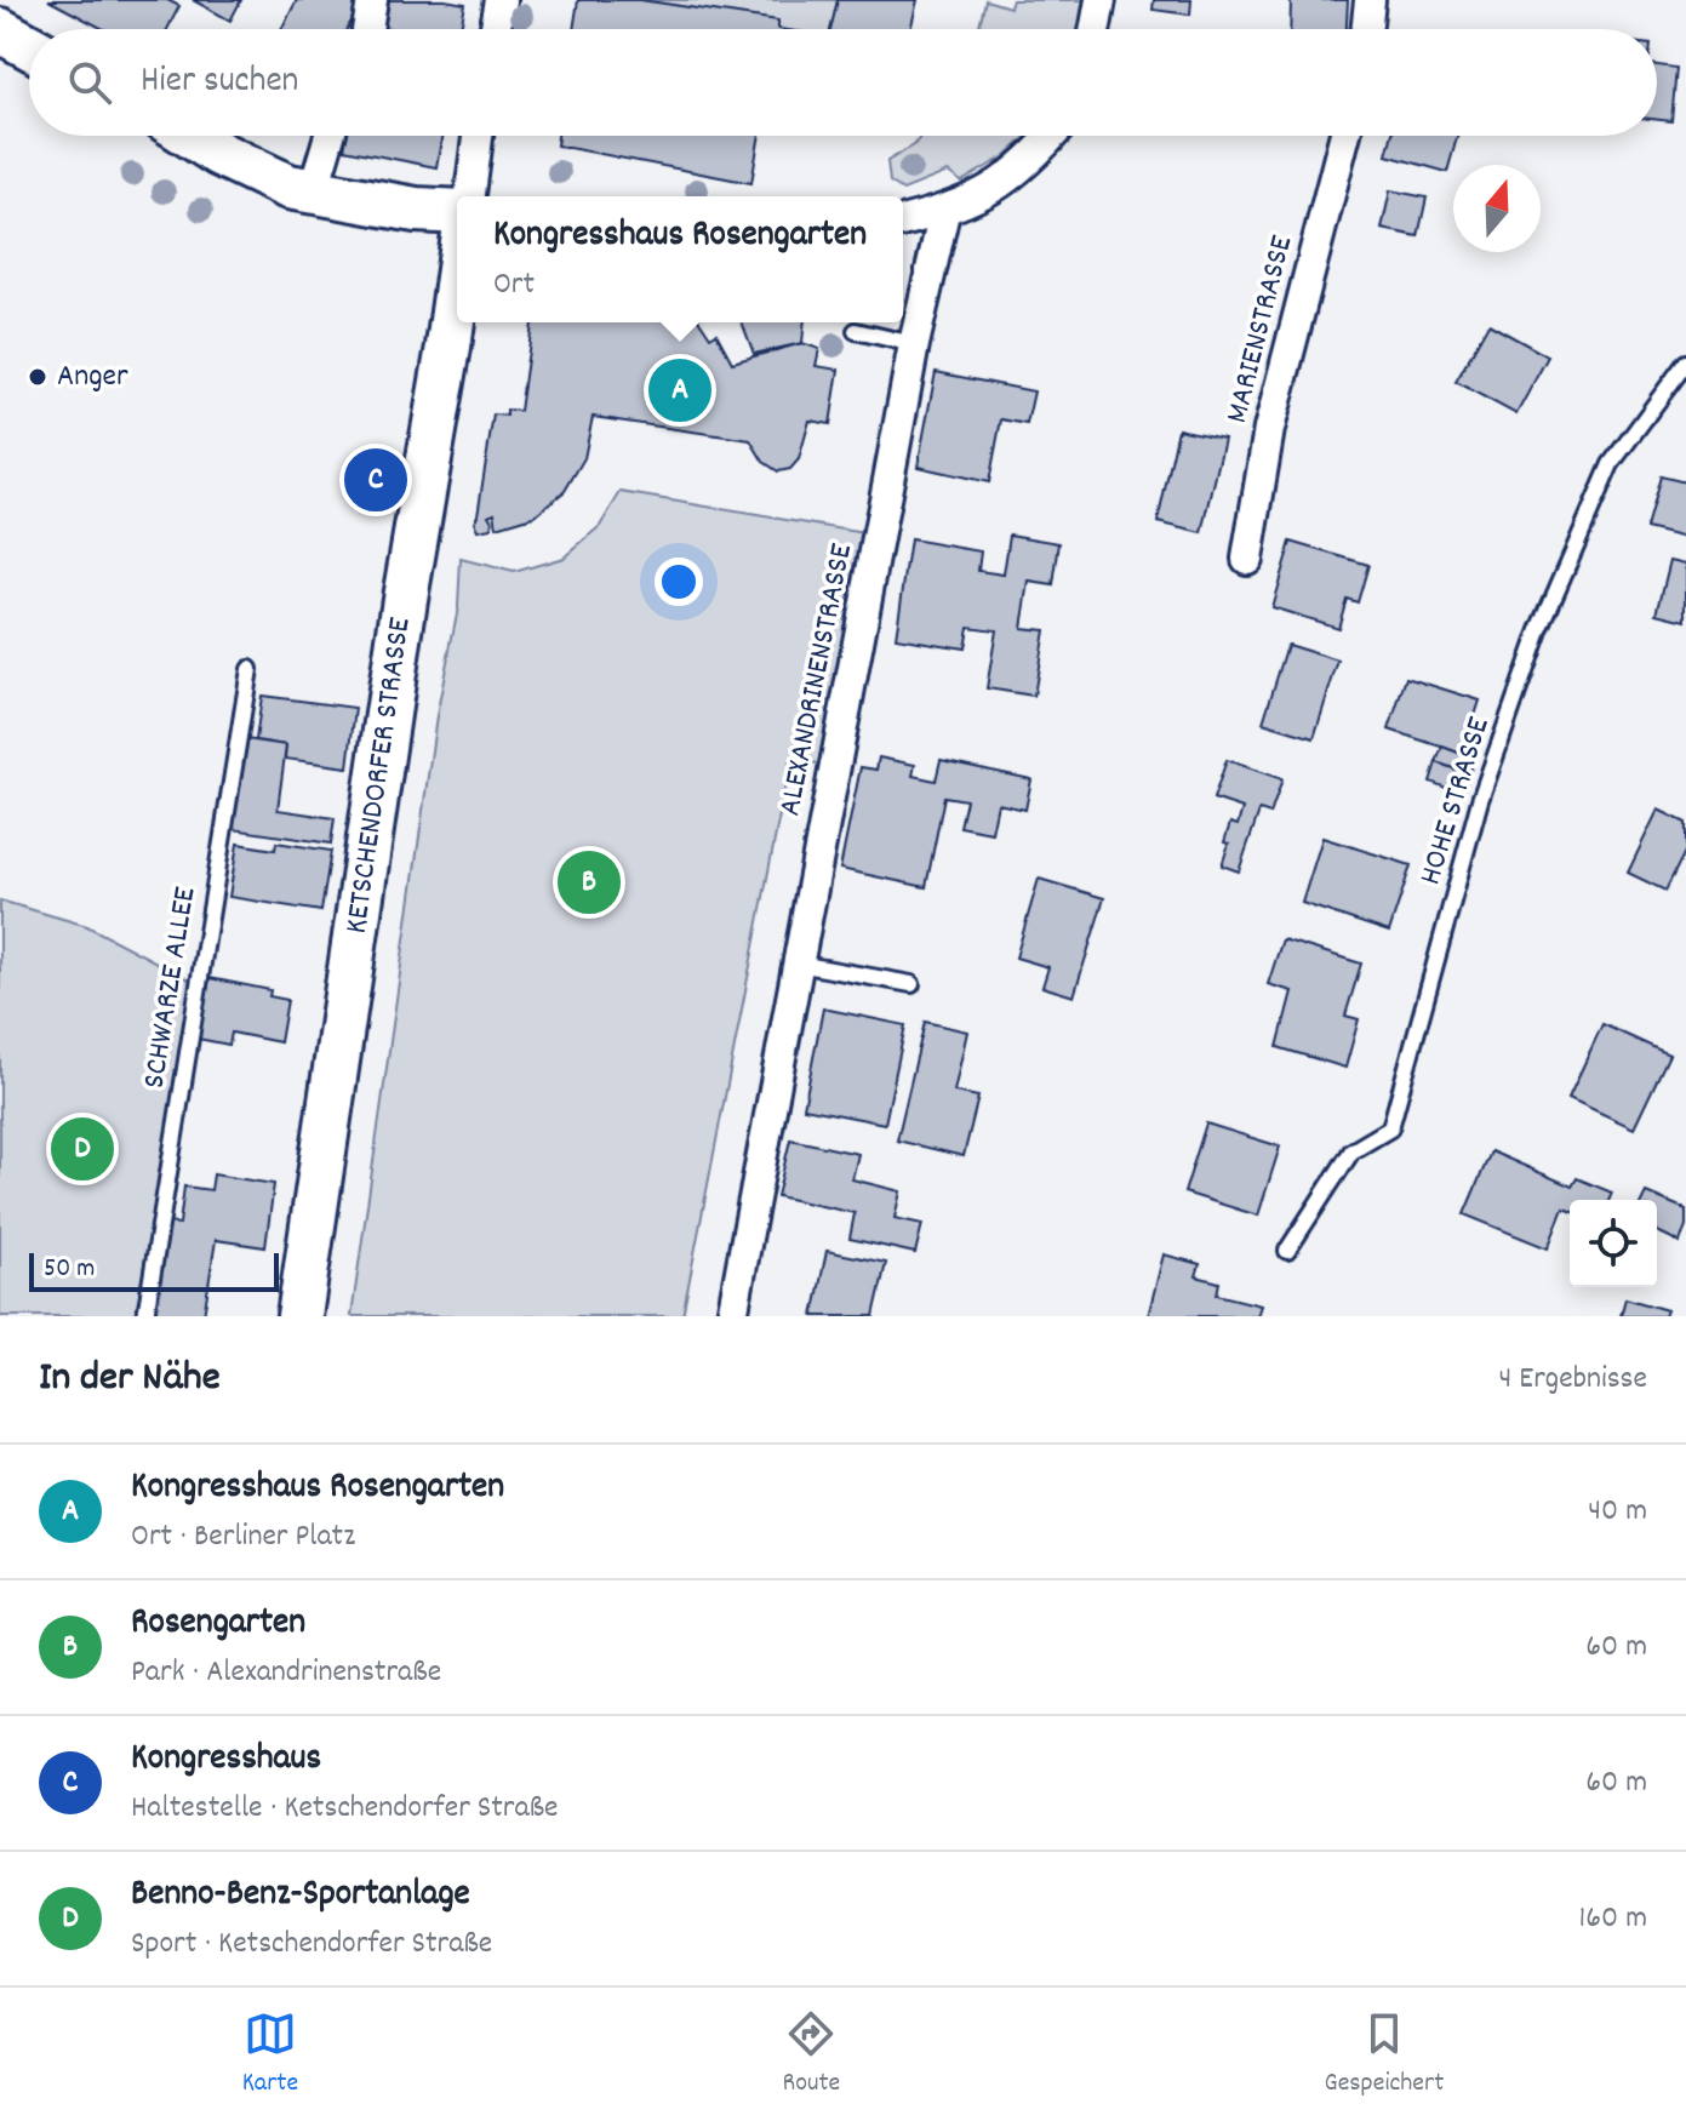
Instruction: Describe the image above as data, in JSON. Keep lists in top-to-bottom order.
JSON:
{
  "streets": {
    "street": ["MARIENSTRASSE", "ALEXANDRINENSTRASSE", "KETSCHENDORFER STRASSE"],
    "lane": ["HOHE STRASSE", "SCHWARZE ALLEE"]
  },
  "places": ["Anger"],
  "scale_bar": "50 m",
  "north": "top",
  "page": {
    "search": "Hier suchen",
    "popup": ["Kongresshaus Rosengarten", "Ort"],
    "pins": [
      "A",
      "C",
      "B",
      "D"
    ],
    "scale": "50 m",
    "heading": ["In der Nähe", "4 Ergebnisse"],
    "list": [
      {
        "mark": "A",
        "name": "Kongresshaus Rosengarten",
        "note": "Ort · Berliner Platz",
        "value": "40 m"
      },
      {
        "mark": "B",
        "name": "Rosengarten",
        "note": "Park · Alexandrinenstraße",
        "value": "60 m"
      },
      {
        "mark": "C",
        "name": "Kongresshaus",
        "note": "Haltestelle · Ketschendorfer Straße",
        "value": "60 m"
      },
      {
        "mark": "D",
        "name": "Benno-Benz-Sportanlage",
        "note": "Sport · Ketschendorfer Straße",
        "value": "160 m"
      }
    ],
    "nav": ["Karte", "Route", "Gespeichert"]
  }
}
